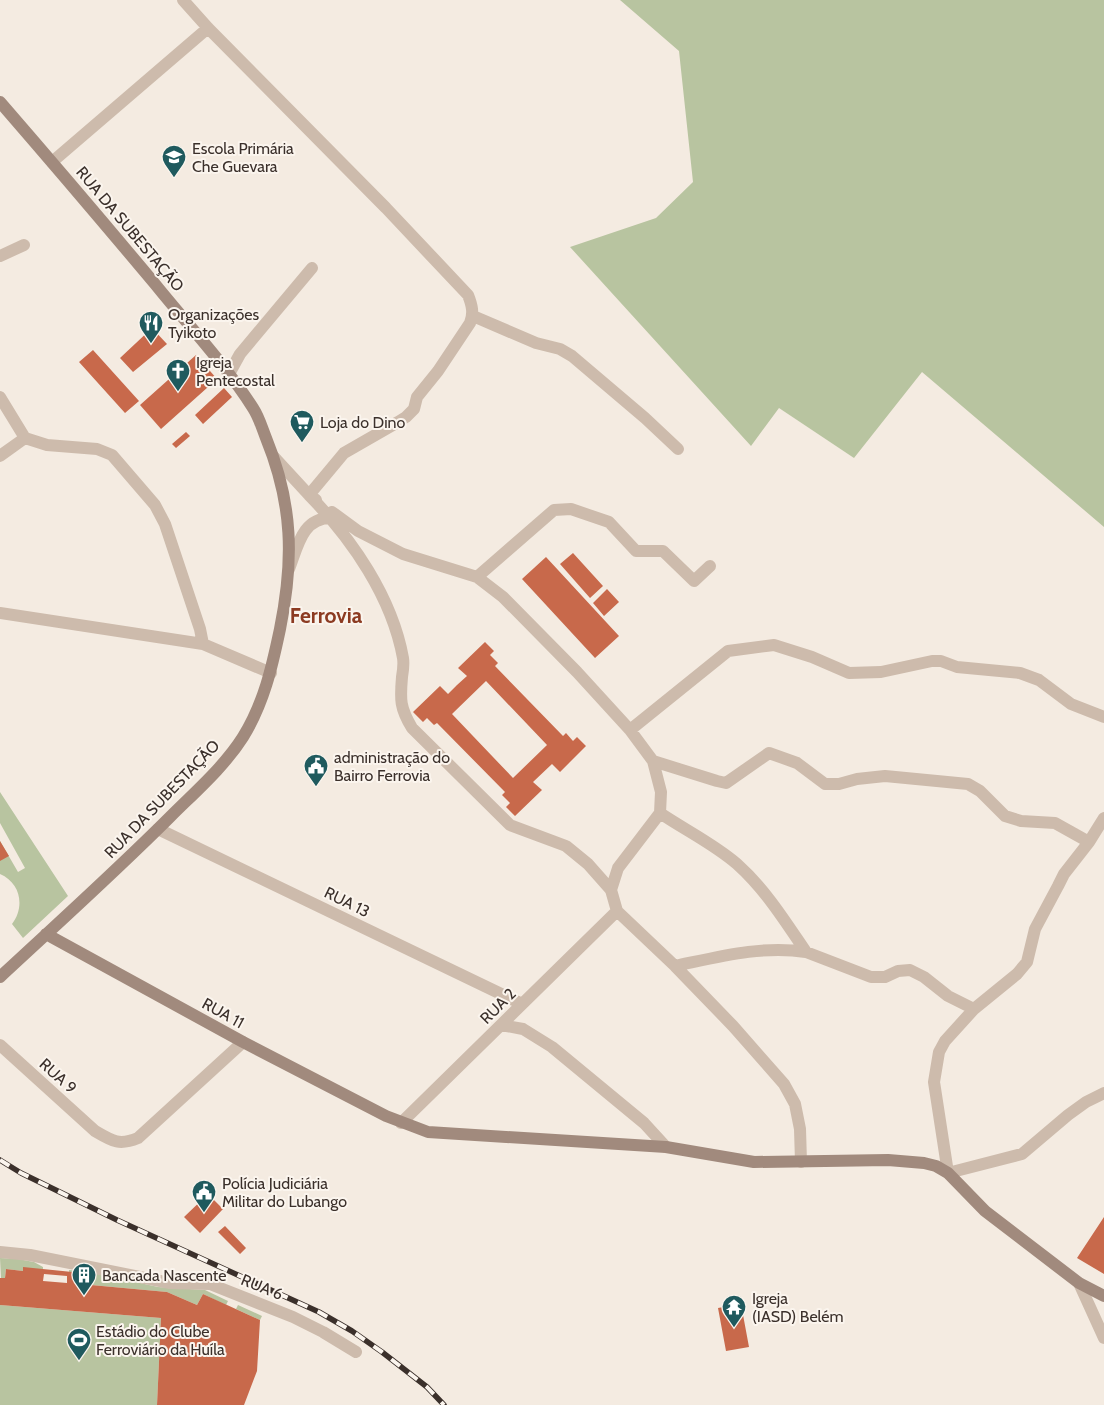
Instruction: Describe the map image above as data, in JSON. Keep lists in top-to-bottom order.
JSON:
{
  "streets": {
    "street": [
      "RUA DA SUBESTAÇÃO",
      "RUA 13",
      "RUA 2",
      "RUA 11",
      "RUA 9",
      "RUA 6"
    ]
  },
  "crossings": [
    ["RUA DA SUBESTAÇÃO", "RUA 13"],
    ["RUA DA SUBESTAÇÃO", "RUA 11"],
    ["RUA 13", "RUA 2"],
    ["RUA 2", "RUA 11"],
    ["RUA 11", "RUA 9"]
  ],
  "districts": ["Ferrovia"],
  "places": {
    "school or university": ["Escola Primária Che Guevara"],
    "restaurant": ["Organizações Tyikoto"],
    "church": ["Igreja Pentecostal"],
    "supermarket": ["Loja do Dino"],
    "public building": ["administração do Bairro Ferrovia", "Polícia Judiciária Militar do Lubango"],
    "building": ["Bancada Nascente"],
    "temple": ["Igreja (IASD) Belém"],
    "sports": ["Estádio do Clube Ferroviário da Huíla"]
  }
}
